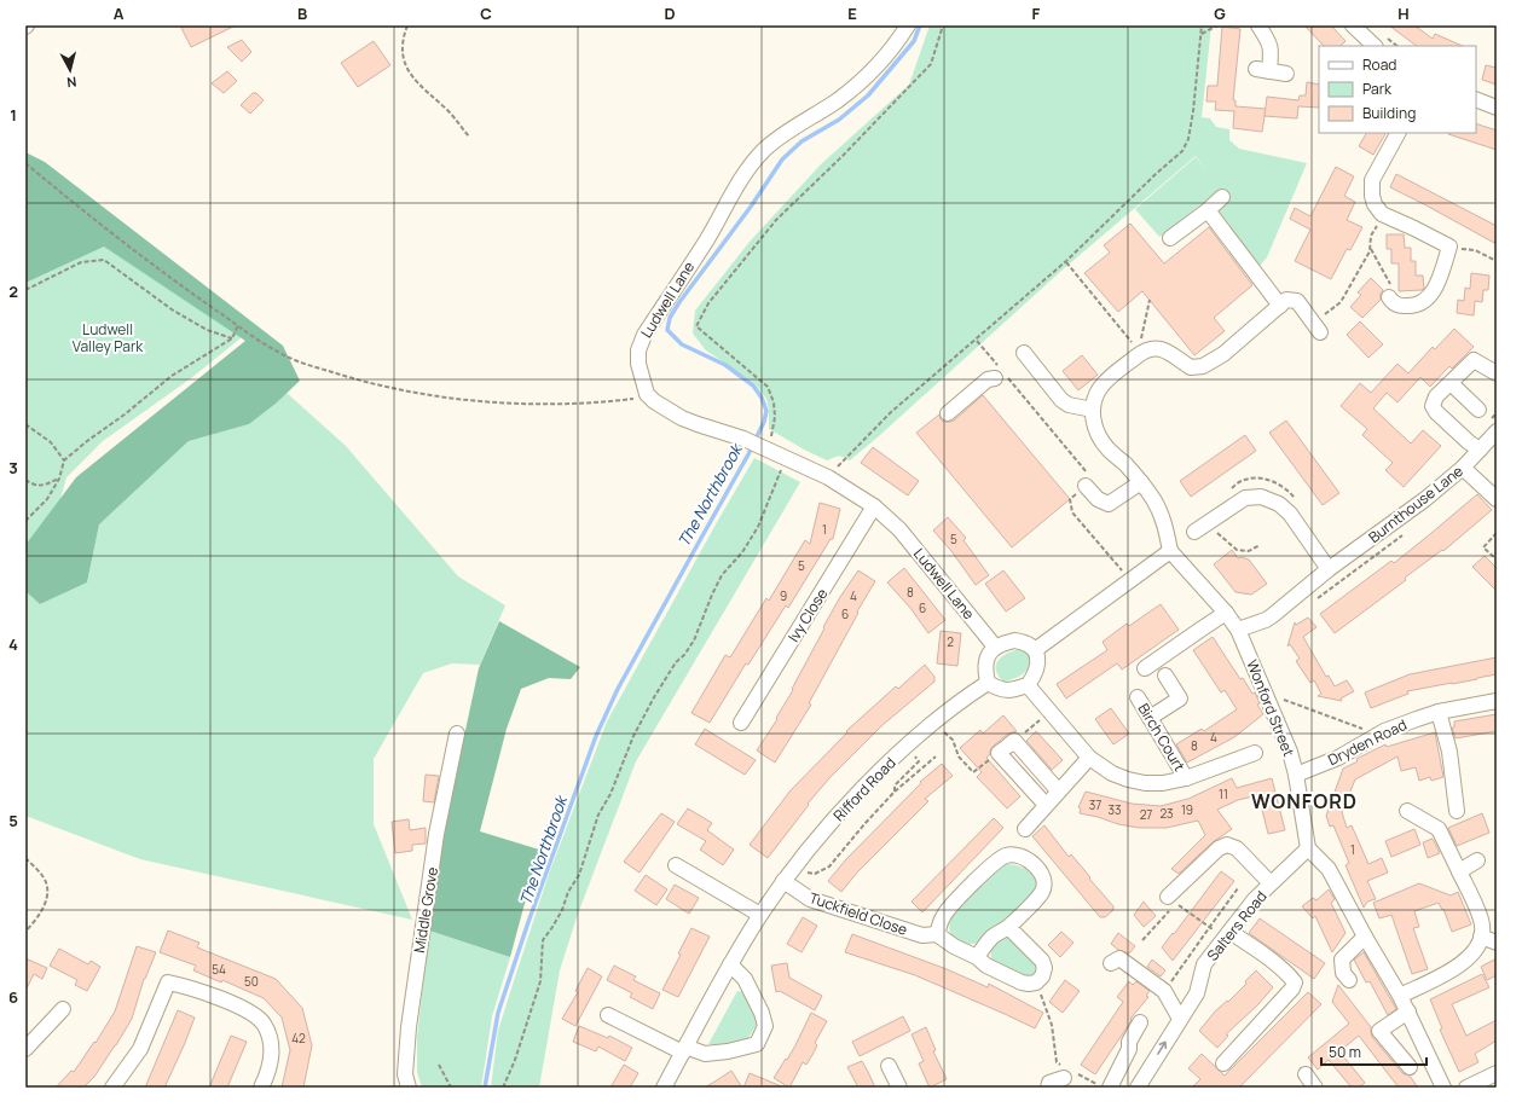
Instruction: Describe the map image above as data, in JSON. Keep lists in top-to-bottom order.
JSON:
{
  "streets": {
    "street": [
      "Ludwell Lane",
      "Burnthouse Lane",
      "Ivy Close",
      "Wonford Street",
      "Birch Court",
      "Dryden Road",
      "Rifford Road",
      "Middle Grove",
      "Tuckfield Close",
      "Salters Road"
    ]
  },
  "crossings": [
    ["Ludwell Lane", "Ivy Close"],
    ["Ludwell Lane", "Rifford Road"],
    ["Burnthouse Lane", "Wonford Street"],
    ["Wonford Street", "Dryden Road"],
    ["Wonford Street", "Salters Road"],
    ["Rifford Road", "Tuckfield Close"]
  ],
  "districts": ["WONFORD"],
  "water": ["The Northbrook"],
  "parks": ["Ludwell Valley Park"],
  "house_numbers": [
    "1",
    "5",
    "5",
    "8",
    "9",
    "4",
    "6",
    "6",
    "2",
    "4",
    "8",
    "11",
    "37",
    "33",
    "19",
    "23",
    "27",
    "1",
    "54",
    "50",
    "42"
  ],
  "legend": ["Road", "Park", "Building"],
  "scale_bar": "50 m",
  "north": "bottom",
  "grid": {
    "columns": [
      "A",
      "B",
      "C",
      "D",
      "E",
      "F",
      "G",
      "H"
    ],
    "rows": [
      "1",
      "2",
      "3",
      "4",
      "5",
      "6"
    ]
  }
}
